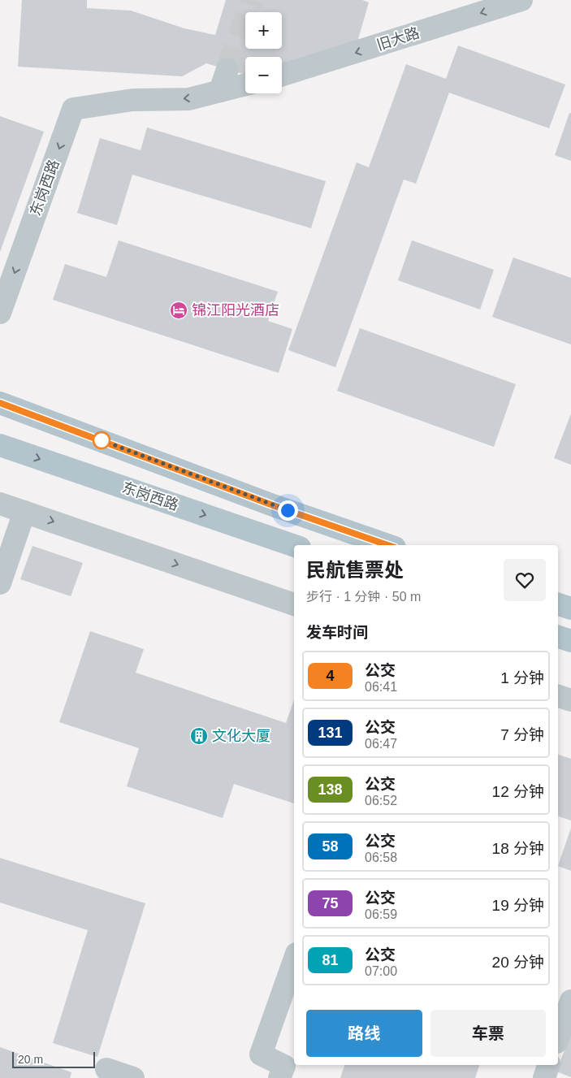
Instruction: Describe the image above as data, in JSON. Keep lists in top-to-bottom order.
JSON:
{
  "streets": {
    "main road": ["东岗西路"],
    "street": ["旧大路"]
  },
  "one_way": ["旧大路"],
  "places": {
    "hotel": ["锦江阳光酒店"],
    "building": ["文化大厦"]
  },
  "lines": ["bus line 4"],
  "scale_bar": "20 m",
  "page": {
    "map_buttons": ["+", "−"],
    "heading": [
      ["民航售票处", "步行 · 1 分钟 · 50 m"],
      "发车时间"
    ],
    "list": [
      {
        "mark": "4",
        "name": "公交",
        "note": "06:41",
        "value": "1 分钟"
      },
      {
        "mark": "131",
        "name": "公交",
        "note": "06:47",
        "value": "7 分钟"
      },
      {
        "mark": "138",
        "name": "公交",
        "note": "06:52",
        "value": "12 分钟"
      },
      {
        "mark": "58",
        "name": "公交",
        "note": "06:58",
        "value": "18 分钟"
      },
      {
        "mark": "75",
        "name": "公交",
        "note": "06:59",
        "value": "19 分钟"
      },
      {
        "mark": "81",
        "name": "公交",
        "note": "07:00",
        "value": "20 分钟"
      }
    ],
    "buttons": ["路线", "车票"],
    "scale": "20 m"
  }
}
